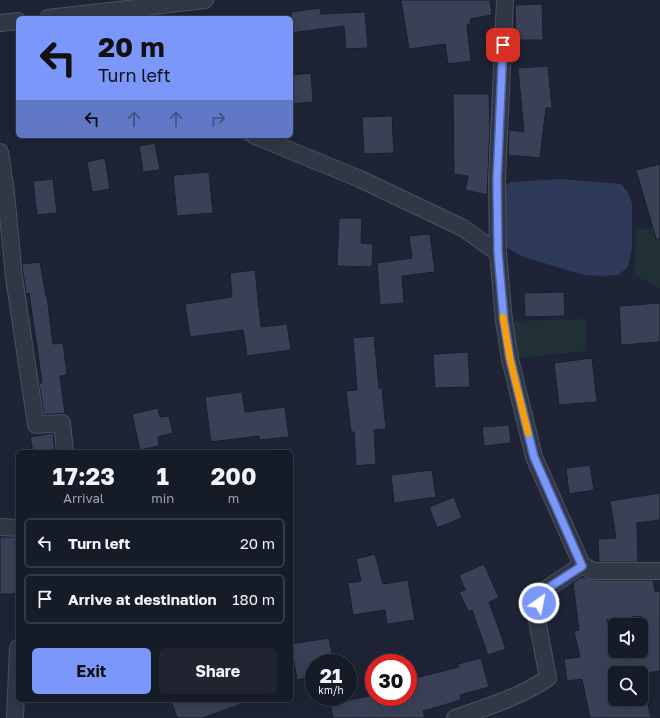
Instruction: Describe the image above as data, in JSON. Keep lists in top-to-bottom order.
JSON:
{
  "page": {
    "turn": ["20 m", "Turn left"],
    "eta": [
      "17:23",
      "Arrival",
      "1",
      "min",
      "200",
      "m"
    ],
    "list": [
      {
        "name": "Turn left",
        "value": "20 m"
      },
      {
        "name": "Arrive at destination",
        "value": "180 m"
      }
    ],
    "buttons": ["Exit", "Share"],
    "speed": "21 km/h",
    "limit": "30"
  }
}
